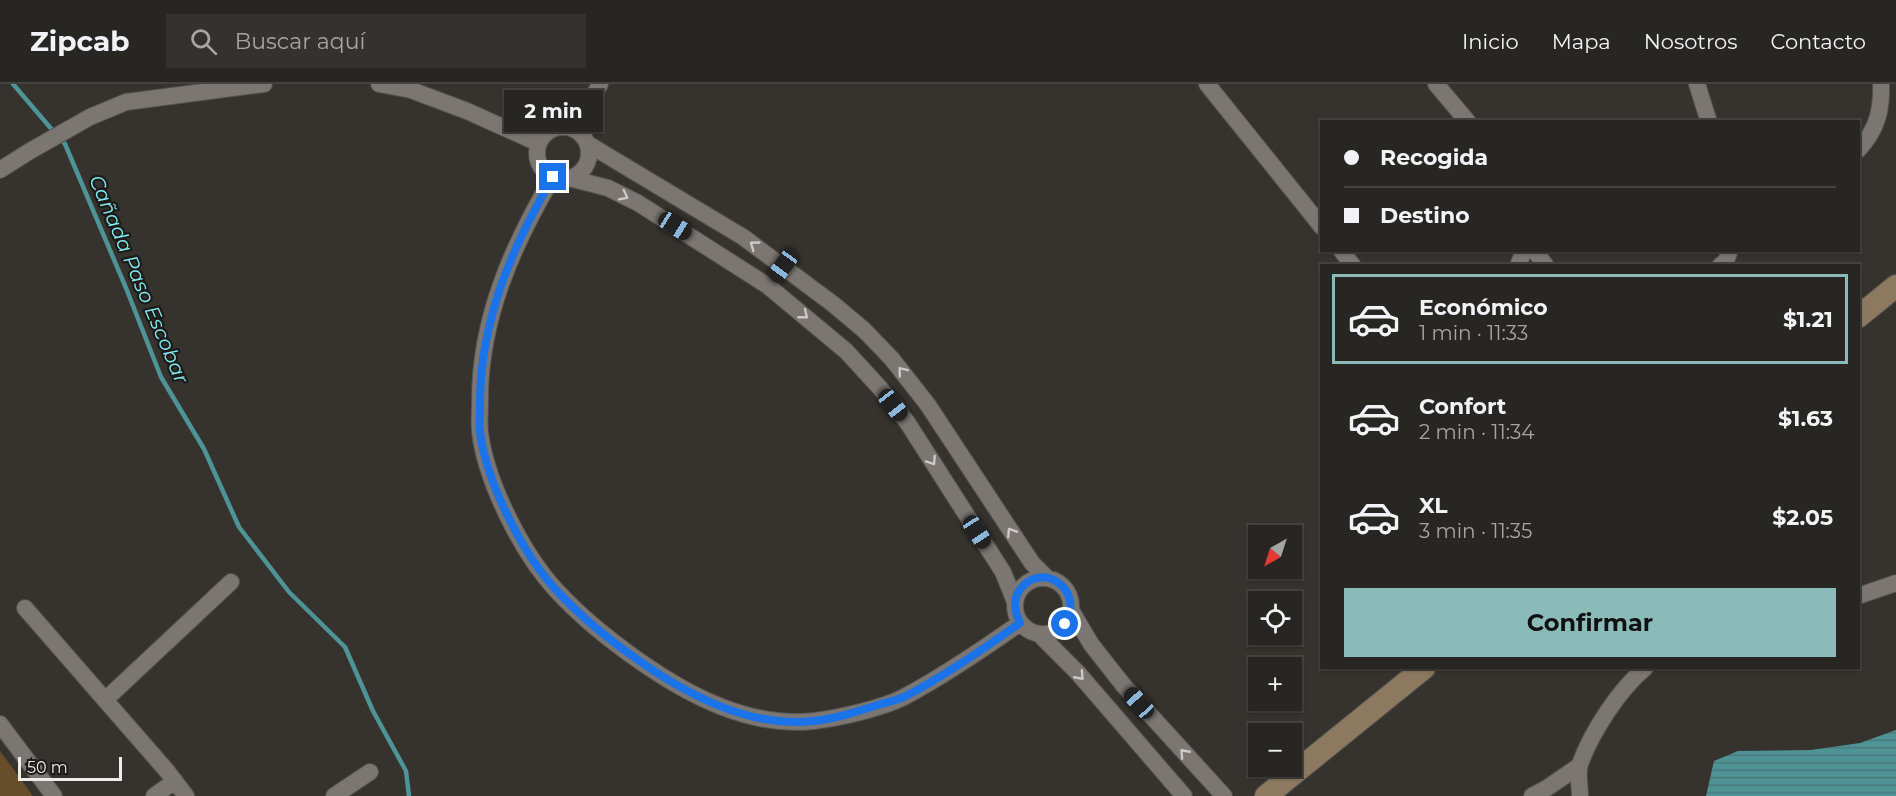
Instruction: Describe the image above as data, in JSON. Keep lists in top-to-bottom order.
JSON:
{
  "water": ["Cañada Paso Escobar"],
  "scale_bar": "50 m",
  "north": "bottom left",
  "page": {
    "header": "Zipcab",
    "search": "Buscar aquí",
    "nav": [
      "Inicio",
      "Mapa",
      "Nosotros",
      "Contacto"
    ],
    "bubble": "2 min",
    "banner": ["Recogida", "Destino"],
    "list": [
      {
        "name": "Económico",
        "note": "1 min · 11:33",
        "value": "$1.21"
      },
      {
        "name": "Confort",
        "note": "2 min · 11:34",
        "value": "$1.63"
      },
      {
        "name": "XL",
        "note": "3 min · 11:35",
        "value": "$2.05"
      }
    ],
    "map_buttons": ["+", "−"],
    "buttons": "Confirmar",
    "scale": "50 m"
  }
}
